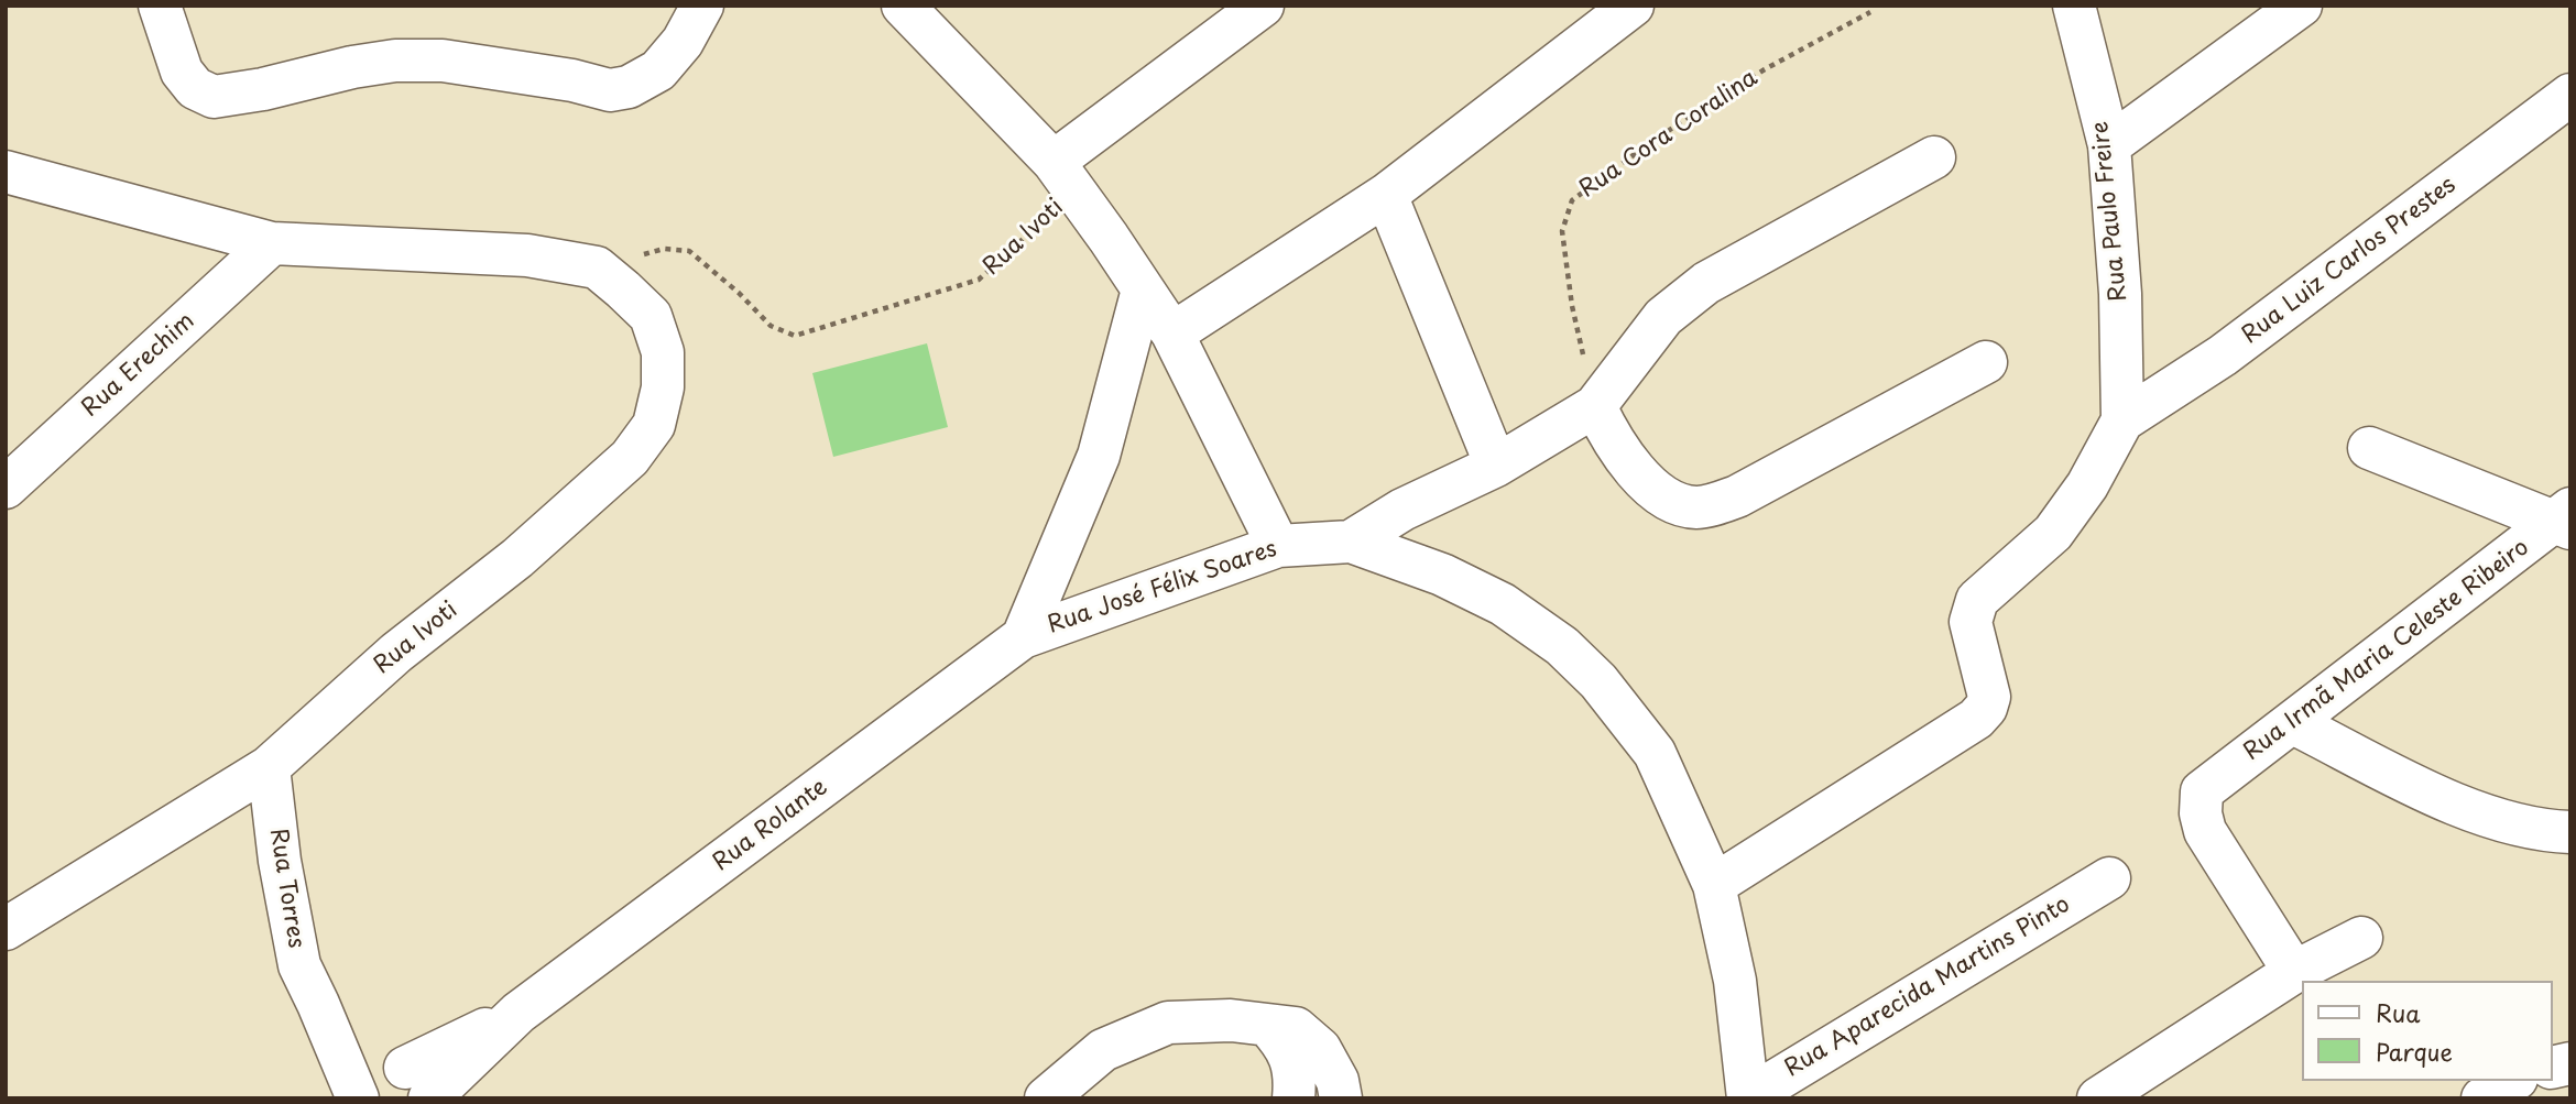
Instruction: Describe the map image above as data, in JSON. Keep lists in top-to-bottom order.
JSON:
{
  "streets": {
    "street": [
      "Rua Paulo Freire",
      "Rua Ivoti",
      "Rua Luiz Carlos Prestes",
      "Rua Erechim",
      "Rua José Félix Soares",
      "Rua Irmã Maria Celeste Ribeiro",
      "Rua Rolante",
      "Rua Torres",
      "Rua Aparecida Martins Pinto"
    ],
    "path": ["Rua Cora Coralina"]
  },
  "crossings": [
    ["Rua Paulo Freire", "Rua Luiz Carlos Prestes"],
    ["Rua Ivoti", "Rua Erechim"],
    ["Rua Ivoti", "Rua Torres"],
    ["Rua José Félix Soares", "Rua Rolante"],
    ["Rua Rolante", "Rua Torres"]
  ],
  "legend": ["Rua", "Parque"]
}
